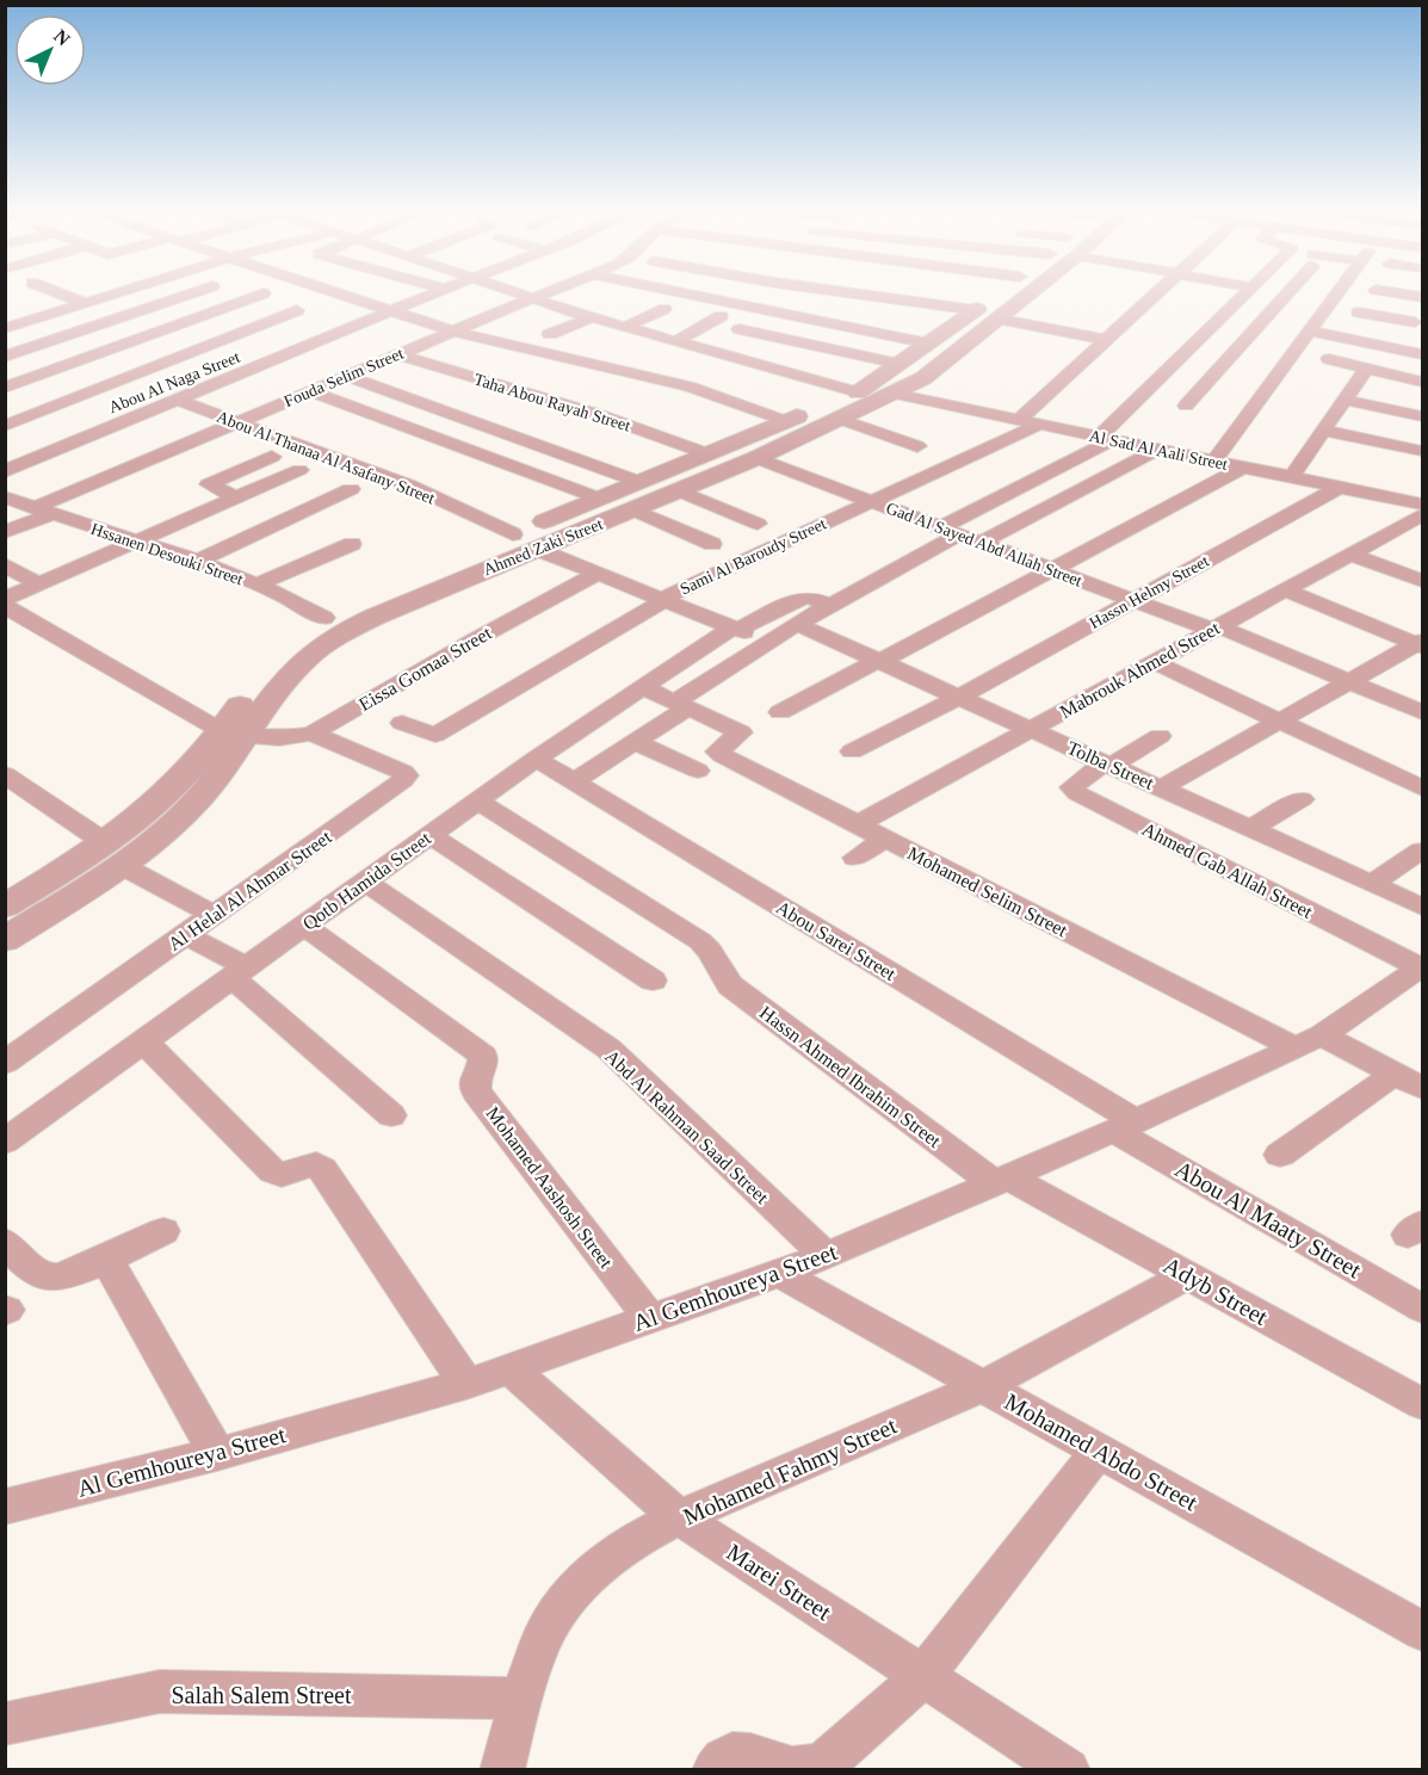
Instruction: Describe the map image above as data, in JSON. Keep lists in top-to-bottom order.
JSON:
{
  "streets": {
    "street": [
      "Fouda Selim Street",
      "Abou Al Naga Street",
      "Taha Abou Rayah Street",
      "Al Sad Al Aali Street",
      "Abou Al Thanaa Al Asafany Street",
      "Gad Al Sayed Abd Allah Street",
      "Ahmed Zaki Street",
      "Hssanen Desouki Street",
      "Sami Al Baroudy Street",
      "Hassn Helmy Street",
      "Eissa Gomaa Street",
      "Mabrouk Ahmed Street",
      "Tolba Street",
      "Ahmed Gab Allah Street",
      "Qotb Hamida Street",
      "Al Helal Al Ahmar Street",
      "Mohamed Selim Street",
      "Abou Sarei Street",
      "Hassn Ahmed Ibrahim Street",
      "Abd Al Rahman Saad Street",
      "Mohamed Aashosh Street",
      "Abou Al Maaty Street",
      "Al Gemhoureya Street",
      "Adyb Street",
      "Mohamed Abdo Street",
      "Mohamed Fahmy Street",
      "Marei Street",
      "Salah Salem Street"
    ]
  },
  "crossings": [
    ["Fouda Selim Street", "Taha Abou Rayah Street"],
    ["Fouda Selim Street", "Abou Al Thanaa Al Asafany Street"],
    ["Fouda Selim Street", "Hssanen Desouki Street"],
    ["Abou Al Naga Street", "Abou Al Thanaa Al Asafany Street"],
    ["Taha Abou Rayah Street", "Ahmed Zaki Street"],
    ["Al Sad Al Aali Street", "Ahmed Zaki Street"],
    ["Al Sad Al Aali Street", "Sami Al Baroudy Street"],
    ["Al Sad Al Aali Street", "Hassn Helmy Street"],
    ["Abou Al Thanaa Al Asafany Street", "Ahmed Zaki Street"],
    ["Gad Al Sayed Abd Allah Street", "Ahmed Zaki Street"],
    ["Gad Al Sayed Abd Allah Street", "Sami Al Baroudy Street"],
    ["Gad Al Sayed Abd Allah Street", "Hassn Helmy Street"],
    ["Gad Al Sayed Abd Allah Street", "Mabrouk Ahmed Street"],
    ["Ahmed Zaki Street", "Hssanen Desouki Street"],
    ["Ahmed Zaki Street", "Eissa Gomaa Street"],
    ["Hassn Helmy Street", "Tolba Street"],
    ["Eissa Gomaa Street", "Al Helal Al Ahmar Street"],
    ["Mabrouk Ahmed Street", "Tolba Street"],
    ["Mabrouk Ahmed Street", "Mohamed Selim Street"],
    ["Tolba Street", "Ahmed Gab Allah Street"],
    ["Ahmed Gab Allah Street", "Al Gemhoureya Street"],
    ["Qotb Hamida Street", "Abou Sarei Street"],
    ["Qotb Hamida Street", "Hassn Ahmed Ibrahim Street"],
    ["Qotb Hamida Street", "Abd Al Rahman Saad Street"],
    ["Qotb Hamida Street", "Mohamed Aashosh Street"],
    ["Mohamed Selim Street", "Al Gemhoureya Street"],
    ["Abou Sarei Street", "Abou Al Maaty Street"],
    ["Abou Sarei Street", "Al Gemhoureya Street"],
    ["Hassn Ahmed Ibrahim Street", "Al Gemhoureya Street"],
    ["Hassn Ahmed Ibrahim Street", "Adyb Street"],
    ["Abd Al Rahman Saad Street", "Al Gemhoureya Street"],
    ["Mohamed Aashosh Street", "Al Gemhoureya Street"],
    ["Abou Al Maaty Street", "Al Gemhoureya Street"],
    ["Al Gemhoureya Street", "Adyb Street"],
    ["Al Gemhoureya Street", "Mohamed Abdo Street"],
    ["Al Gemhoureya Street", "Marei Street"],
    ["Adyb Street", "Mohamed Fahmy Street"],
    ["Mohamed Abdo Street", "Mohamed Fahmy Street"],
    ["Mohamed Fahmy Street", "Marei Street"],
    ["Mohamed Fahmy Street", "Salah Salem Street"]
  ],
  "north": "top right"
}
